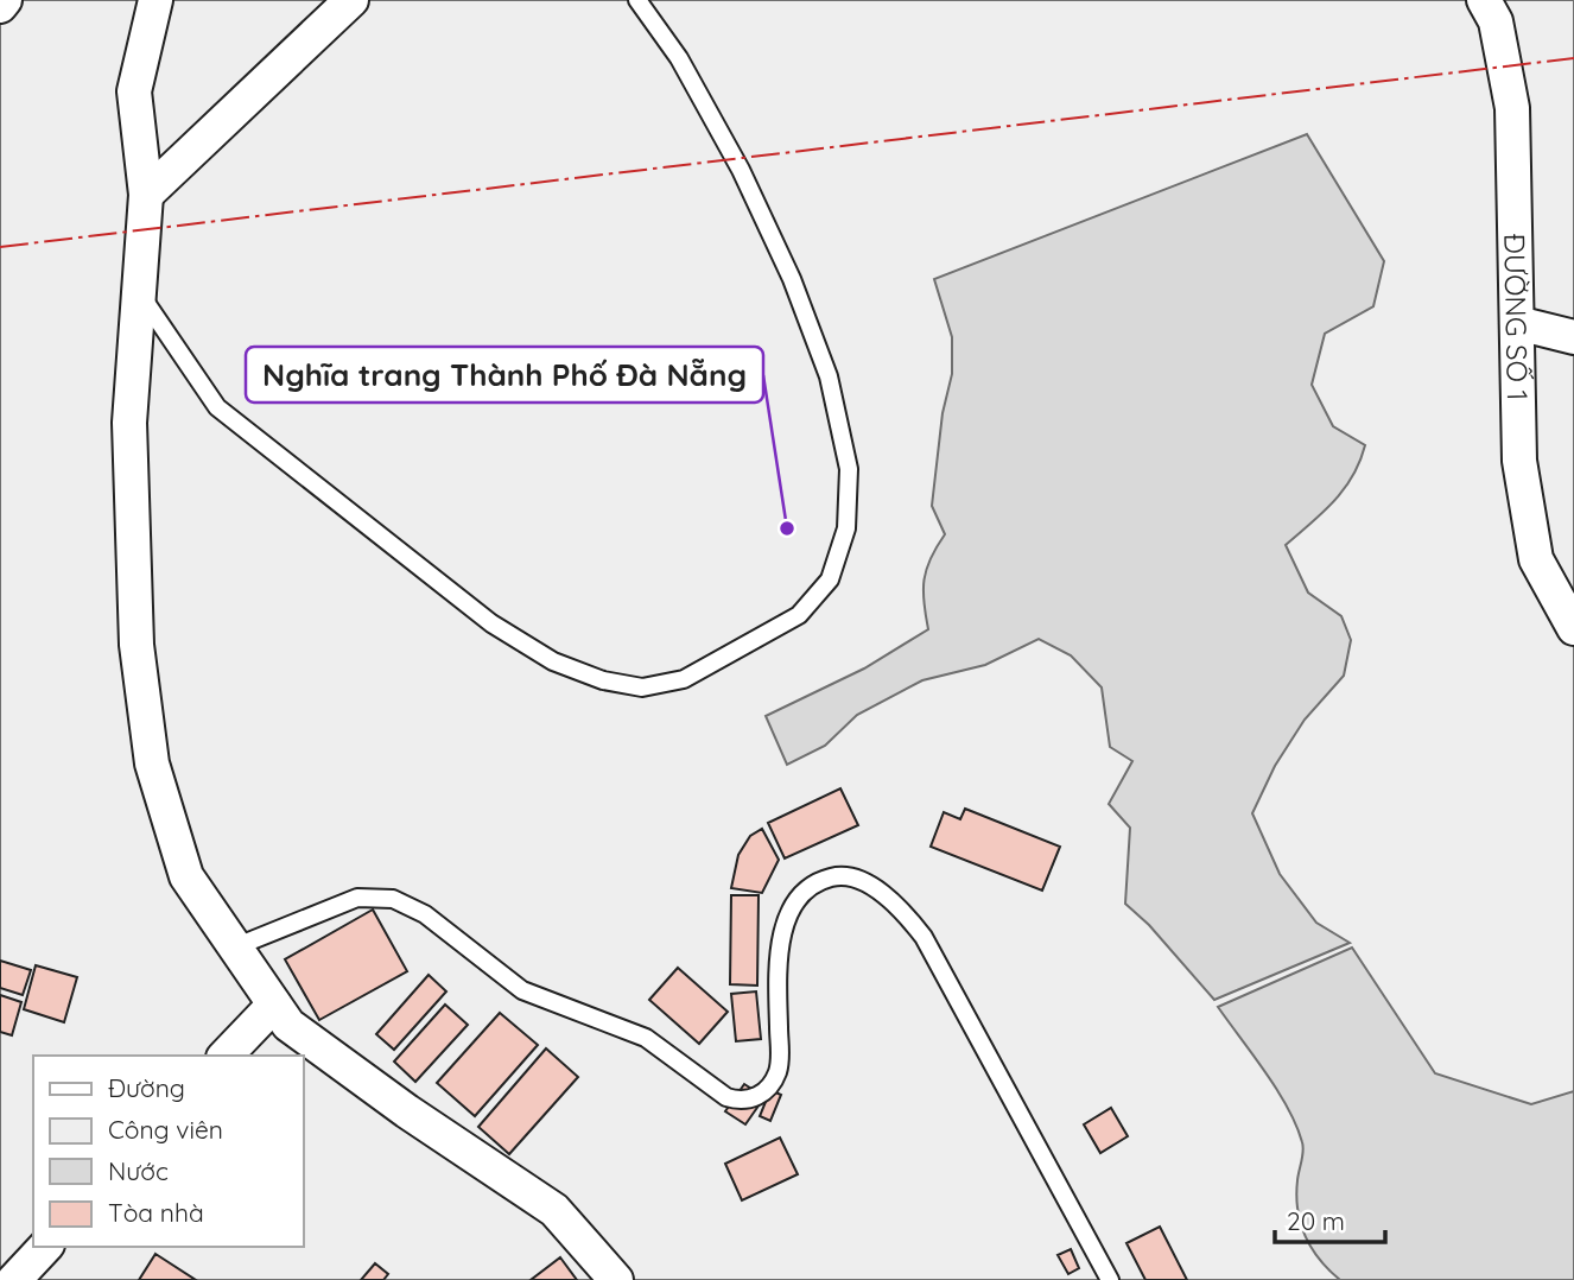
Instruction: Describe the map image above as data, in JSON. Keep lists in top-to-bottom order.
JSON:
{
  "streets": {
    "street": ["ĐƯỜNG SỐ 1"]
  },
  "places": ["Nghĩa trang Thành Phố Đà Nẵng"],
  "legend": [
    "Đường",
    "Công viên",
    "Nước",
    "Tòa nhà"
  ],
  "scale_bar": "20 m"
}
